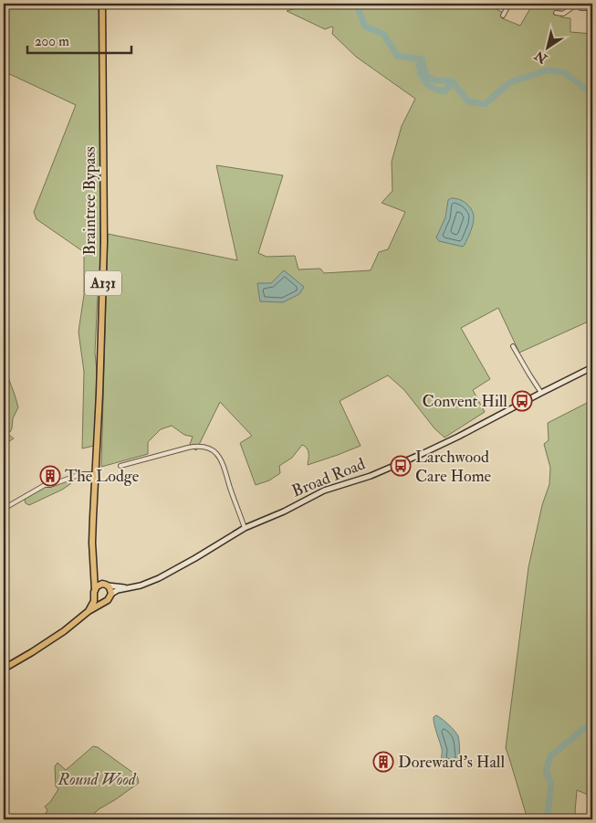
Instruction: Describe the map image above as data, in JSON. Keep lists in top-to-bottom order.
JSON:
{
  "streets": {
    "highway": ["Braintree Bypass", "A131"],
    "main road": ["Broad Road"]
  },
  "crossings": [
    ["Braintree Bypass", "A131"],
    ["Braintree Bypass", "Broad Road"],
    ["A131", "Broad Road"]
  ],
  "parks": ["Round Wood"],
  "places": {
    "bus stop": ["Convent Hill", "Larchwood Care Home"],
    "building": ["The Lodge", "Doreward's Hall"]
  },
  "scale_bar": "200 m",
  "north": "bottom left"
}
